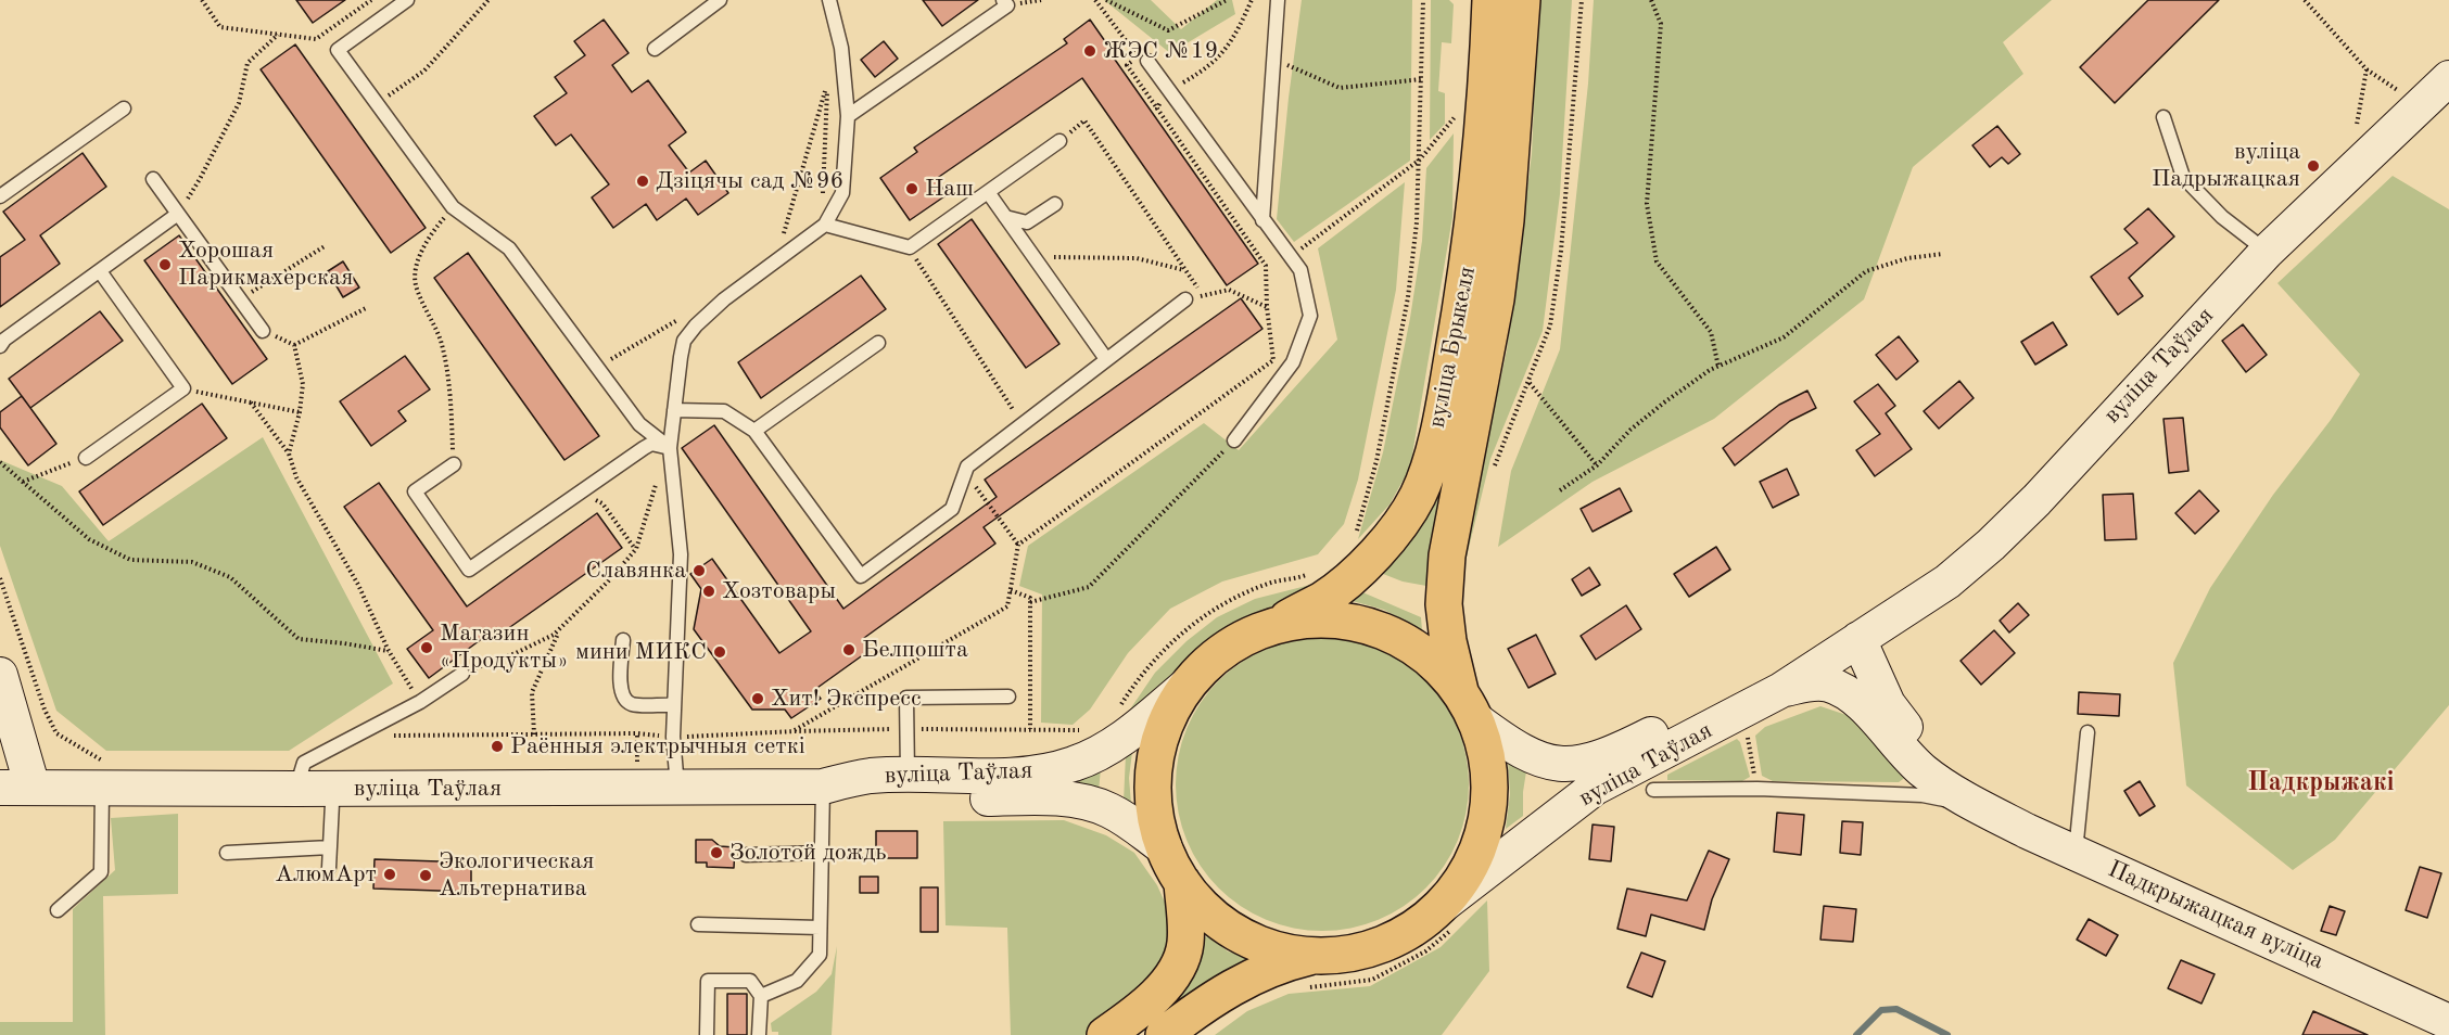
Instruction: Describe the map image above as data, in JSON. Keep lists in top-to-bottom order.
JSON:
{
  "streets": {
    "main road": ["вуліца Брыкеля", "вуліца Таўлая", "Падкрыжацкая вуліца"]
  },
  "crossings": [
    ["вуліца Брыкеля", "вуліца Таўлая"]
  ],
  "districts": ["Падкрыжакі"],
  "places": [
    "ЖЭС №19",
    "вуліца Падрыжацкая",
    "Дзіцячы сад №96",
    "Наш",
    "Хорошая Парикмахерская",
    "Славянка",
    "Хозтовары",
    "Магазин «Продукты»",
    "Белпошта",
    "мини МИКС",
    "Хит! Экспресс",
    "Раённыя электрычныя сеткі",
    "Золотой дождь",
    "АлюмАрт",
    "Экологическая Альтернатива"
  ]
}
